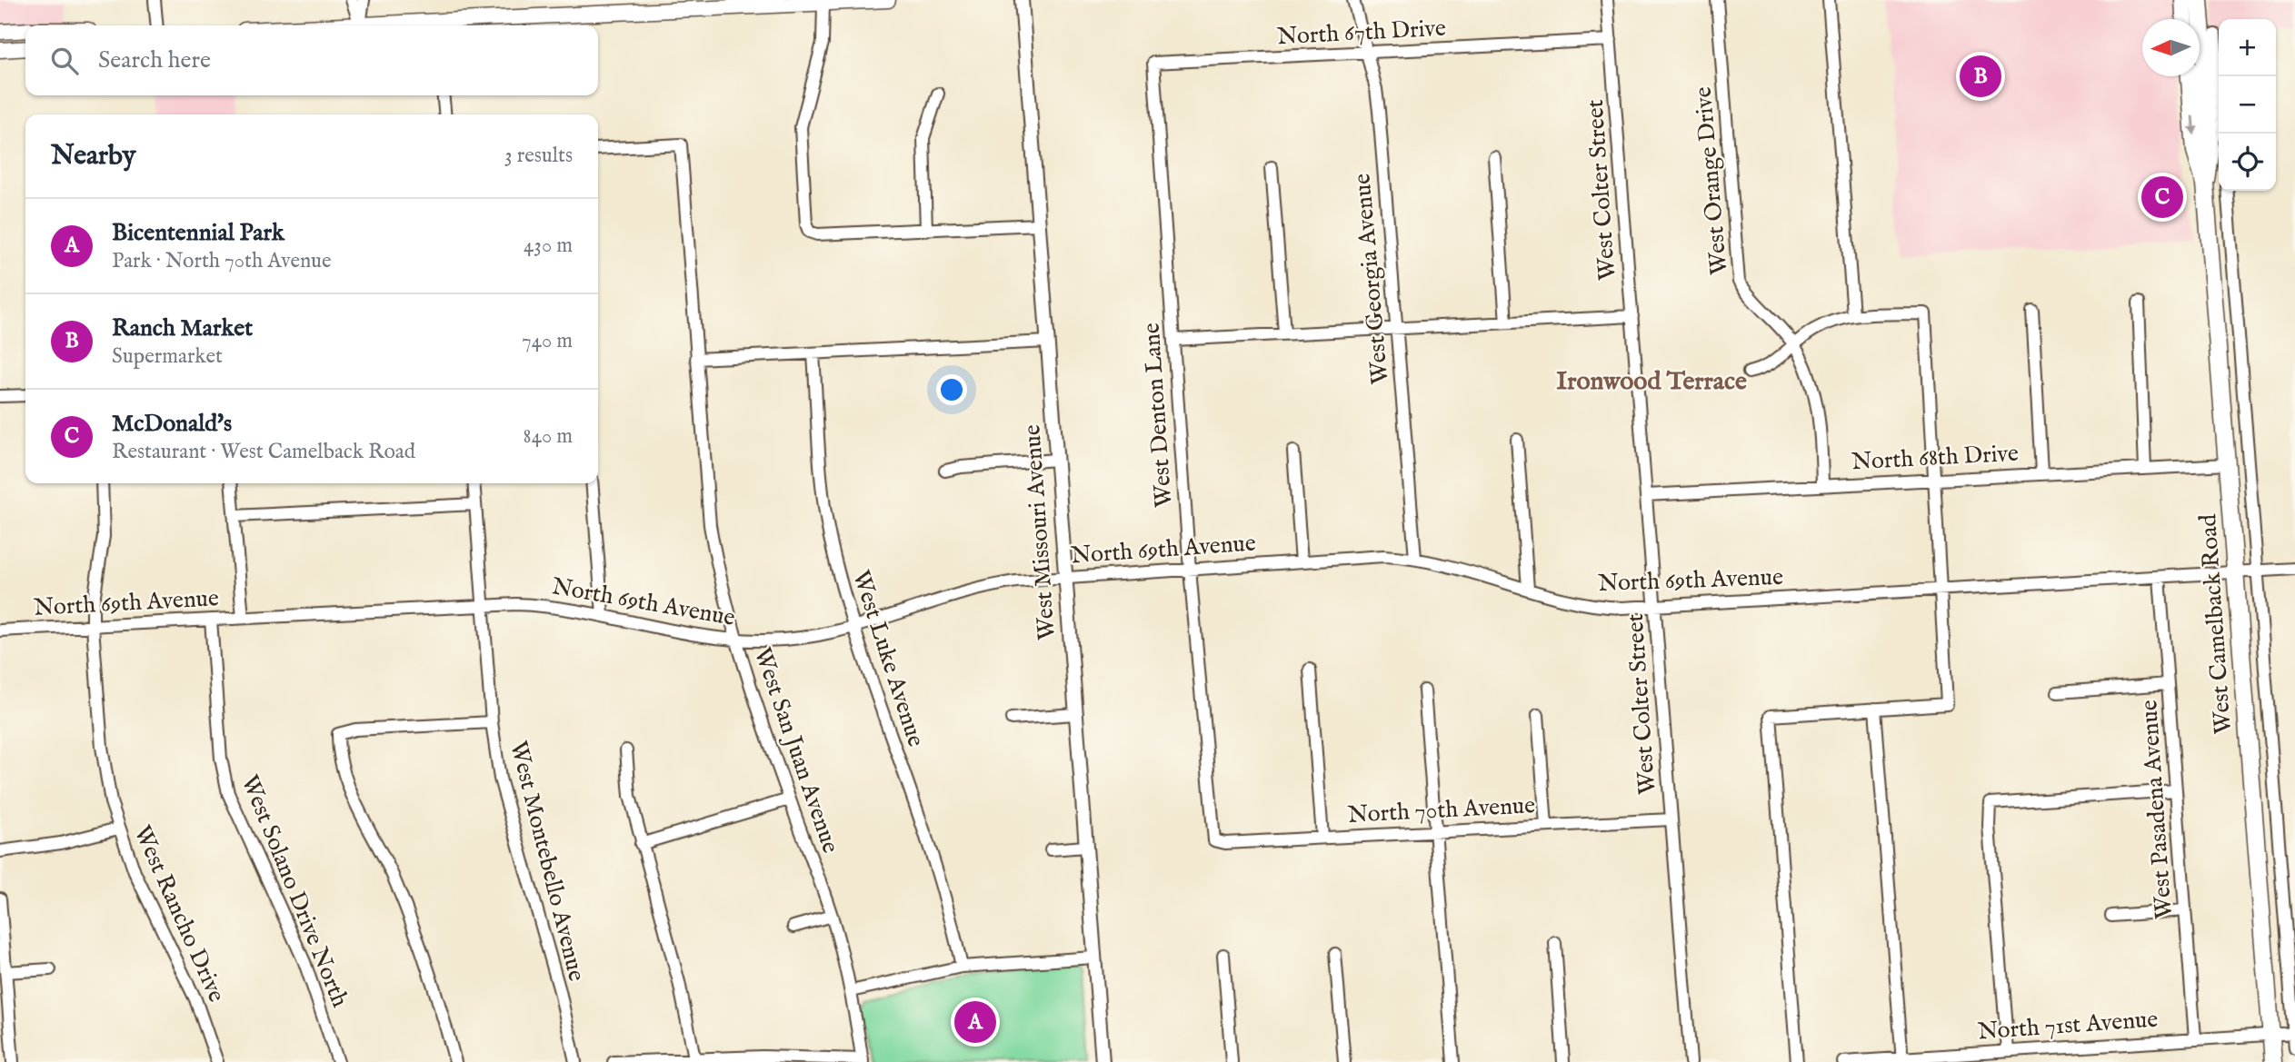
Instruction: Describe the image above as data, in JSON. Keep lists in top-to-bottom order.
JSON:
{
  "streets": {
    "main road": ["West Camelback Road"],
    "street": [
      "North 67th Drive",
      "West Orange Drive",
      "West Colter Street",
      "West Georgia Avenue",
      "West Denton Lane",
      "North 68th Drive",
      "West Missouri Avenue",
      "North 69th Avenue",
      "West Luke Avenue",
      "West San Juan Avenue",
      "West Pasadena Avenue",
      "North 70th Avenue",
      "West Montebello Avenue",
      "West Solano Drive North",
      "West Rancho Drive",
      "North 71st Avenue"
    ]
  },
  "crossings": [
    ["North 67th Drive", "West Colter Street"],
    ["North 67th Drive", "West Georgia Avenue"],
    ["North 67th Drive", "West Denton Lane"],
    ["West Orange Drive", "North 68th Drive"],
    ["West Colter Street", "North 68th Drive"],
    ["West Colter Street", "North 69th Avenue"],
    ["West Colter Street", "North 70th Avenue"],
    ["West Georgia Avenue", "North 69th Avenue"],
    ["West Denton Lane", "North 69th Avenue"],
    ["West Denton Lane", "North 70th Avenue"],
    ["North 68th Drive", "West Camelback Road"],
    ["West Missouri Avenue", "North 69th Avenue"],
    ["North 69th Avenue", "West Camelback Road"],
    ["North 69th Avenue", "West Luke Avenue"],
    ["North 69th Avenue", "West San Juan Avenue"],
    ["North 69th Avenue", "West Pasadena Avenue"],
    ["North 69th Avenue", "West Montebello Avenue"],
    ["North 69th Avenue", "West Solano Drive North"],
    ["North 69th Avenue", "West Rancho Drive"],
    ["West Camelback Road", "North 71st Avenue"],
    ["West Pasadena Avenue", "North 71st Avenue"]
  ],
  "districts": ["Ironwood Terrace"],
  "north": "left",
  "page": {
    "map_buttons": ["+", "−"],
    "search": "Search here",
    "pins": ["B", "C", "A"],
    "heading": ["Nearby", "3 results"],
    "list": [
      {
        "mark": "A",
        "name": "Bicentennial Park",
        "note": "Park · North 70th Avenue",
        "value": "430 m"
      },
      {
        "mark": "B",
        "name": "Ranch Market",
        "note": "Supermarket",
        "value": "740 m"
      },
      {
        "mark": "C",
        "name": "McDonald's",
        "note": "Restaurant · West Camelback Road",
        "value": "840 m"
      }
    ]
  }
}
